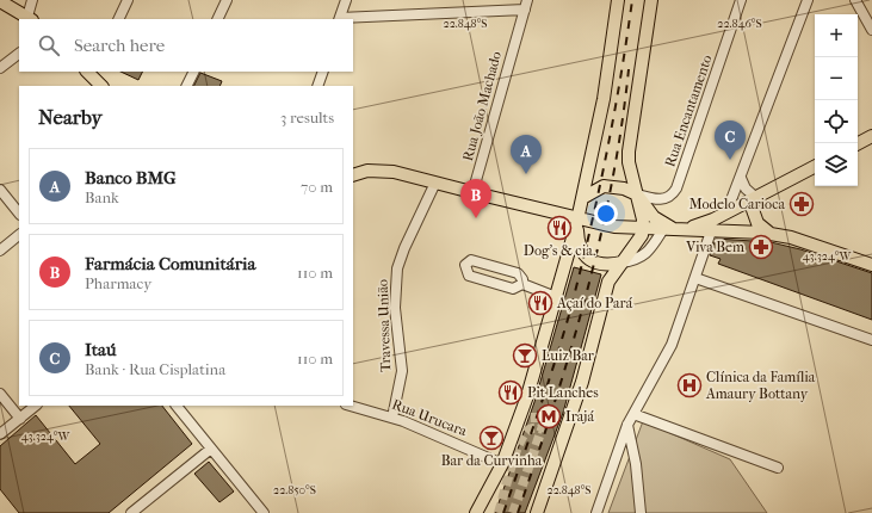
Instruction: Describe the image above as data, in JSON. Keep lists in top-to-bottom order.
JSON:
{
  "streets": {
    "street": [
      "Rua João Machado",
      "Rua Encantamento",
      "Travessa União",
      "Rua Urucara"
    ]
  },
  "crossings": [
    ["Travessa União", "Rua Urucara"]
  ],
  "places": {
    "pharmacy": ["Modelo Carioca", "Viva Bem"],
    "restaurant": ["Dog's & cia.", "Açaí do Pará", "Pit Lanches"],
    "bar": ["Luiz Bar", "Bar da Curvinha"],
    "hospital": ["Clínica da Família Amaury Bottany"],
    "metro station": ["Irajá"]
  },
  "page": {
    "map_buttons": ["+", "−"],
    "search": "Search here",
    "heading": ["Nearby", "3 results"],
    "pins": ["C", "A", "B"],
    "list": [
      {
        "mark": "A",
        "name": "Banco BMG",
        "note": "Bank",
        "value": "70 m"
      },
      {
        "mark": "B",
        "name": "Farmácia Comunitária",
        "note": "Pharmacy",
        "value": "110 m"
      },
      {
        "mark": "C",
        "name": "Itaú",
        "note": "Bank · Rua Cisplatina",
        "value": "110 m"
      }
    ]
  },
  "coordinates": [
    "22.848°S",
    "22.846°S",
    "43.324°W",
    "22.850°S"
  ]
}
